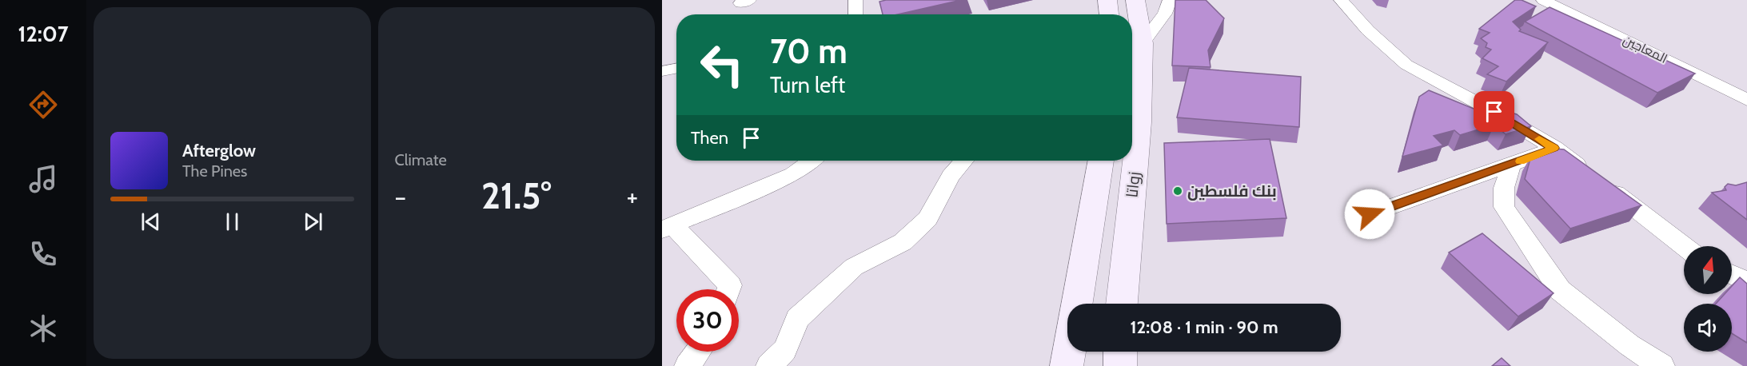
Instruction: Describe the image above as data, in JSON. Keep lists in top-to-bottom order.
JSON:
{
  "streets": {
    "main road": ["زواتا"],
    "street": ["المعاجين"]
  },
  "places": ["بنك فلسطين"],
  "north": "top",
  "page": {
    "tabs": "12:07",
    "tile": "Climate",
    "turn": ["70 m", "Turn left"],
    "then": "Then",
    "song": ["Afterglow", "The Pines"],
    "heat": ["−", "21.5°", "+"],
    "limit": "30",
    "trip": "12:08 · 1 min · 90 m"
  }
}
